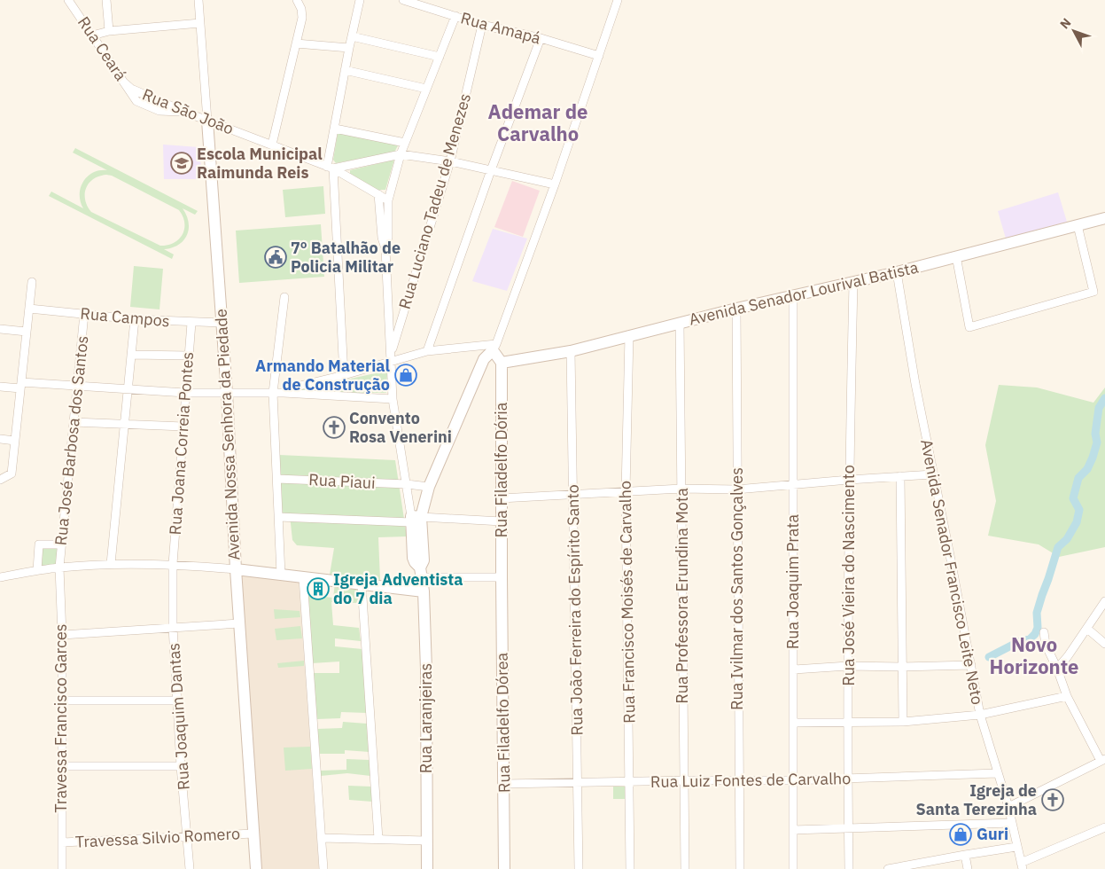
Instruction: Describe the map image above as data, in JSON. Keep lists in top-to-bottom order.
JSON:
{
  "streets": {
    "street": [
      "Rua Amapá",
      "Rua Ceará",
      "Rua São João",
      "Rua Luciano Tadeu de Menezes",
      "Avenida Senador Lourival Batista",
      "Rua Campos",
      "Avenida Nossa Senhora da Piedade",
      "Rua José Barbosa dos Santos",
      "Rua Joana Correia Pontes",
      "Rua Filadelfo Dória",
      "Rua Piaui",
      "Avenida Senador Francisco Leite Neto",
      "Rua José Vieira do Nascimento",
      "Rua Joaquim Prata",
      "Rua Ivilmar dos Santos Gonçalves",
      "Rua Professora Erundina Mota",
      "Rua Francisco Moisés de Carvalho",
      "Rua João Ferreira do Espírito Santo",
      "Rua Joaquim Dantas",
      "Travessa Francisco Garces",
      "Rua Laranjeiras",
      "Rua Filadelfo Dórea",
      "Rua Luiz Fontes de Carvalho",
      "Travessa Silvio Romero"
    ]
  },
  "crossings": [
    ["Rua Amapá", "Rua Luciano Tadeu de Menezes"],
    ["Rua Ceará", "Rua São João"],
    ["Rua São João", "Avenida Nossa Senhora da Piedade"],
    ["Avenida Senador Lourival Batista", "Rua Filadelfo Dória"],
    ["Avenida Senador Lourival Batista", "Avenida Senador Francisco Leite Neto"],
    ["Avenida Senador Lourival Batista", "Rua José Vieira do Nascimento"],
    ["Avenida Senador Lourival Batista", "Rua Joaquim Prata"],
    ["Avenida Senador Lourival Batista", "Rua Ivilmar dos Santos Gonçalves"],
    ["Avenida Senador Lourival Batista", "Rua Professora Erundina Mota"],
    ["Avenida Senador Lourival Batista", "Rua Francisco Moisés de Carvalho"],
    ["Avenida Senador Lourival Batista", "Rua João Ferreira do Espírito Santo"],
    ["Rua Campos", "Avenida Nossa Senhora da Piedade"],
    ["Rua Campos", "Rua José Barbosa dos Santos"],
    ["Rua Campos", "Rua Joana Correia Pontes"],
    ["Avenida Nossa Senhora da Piedade", "Travessa Silvio Romero"],
    ["Rua José Barbosa dos Santos", "Travessa Francisco Garces"],
    ["Rua Joana Correia Pontes", "Rua Joaquim Dantas"],
    ["Rua Filadelfo Dória", "Rua Filadelfo Dórea"],
    ["Rua Piaui", "Rua Laranjeiras"],
    ["Avenida Senador Francisco Leite Neto", "Rua Luiz Fontes de Carvalho"],
    ["Rua José Vieira do Nascimento", "Rua Luiz Fontes de Carvalho"],
    ["Rua Joaquim Prata", "Rua Luiz Fontes de Carvalho"],
    ["Rua Ivilmar dos Santos Gonçalves", "Rua Luiz Fontes de Carvalho"],
    ["Rua Professora Erundina Mota", "Rua Luiz Fontes de Carvalho"],
    ["Rua Francisco Moisés de Carvalho", "Rua Luiz Fontes de Carvalho"],
    ["Rua João Ferreira do Espírito Santo", "Rua Luiz Fontes de Carvalho"],
    ["Rua Joaquim Dantas", "Travessa Silvio Romero"],
    ["Travessa Francisco Garces", "Travessa Silvio Romero"],
    ["Rua Filadelfo Dórea", "Rua Luiz Fontes de Carvalho"]
  ],
  "districts": ["Ademar de Carvalho", "Novo Horizonte"],
  "places": {
    "school or university": ["Escola Municipal Raimunda Reis"],
    "public building": ["7º Batalhão de Policia Militar"],
    "shop": ["Armando Material de Construção", "Guri"],
    "church": ["Convento Rosa Venerini", "Igreja de Santa Terezinha"],
    "building": ["Igreja Adventista do 7 dia"]
  },
  "north": "top left"
}
